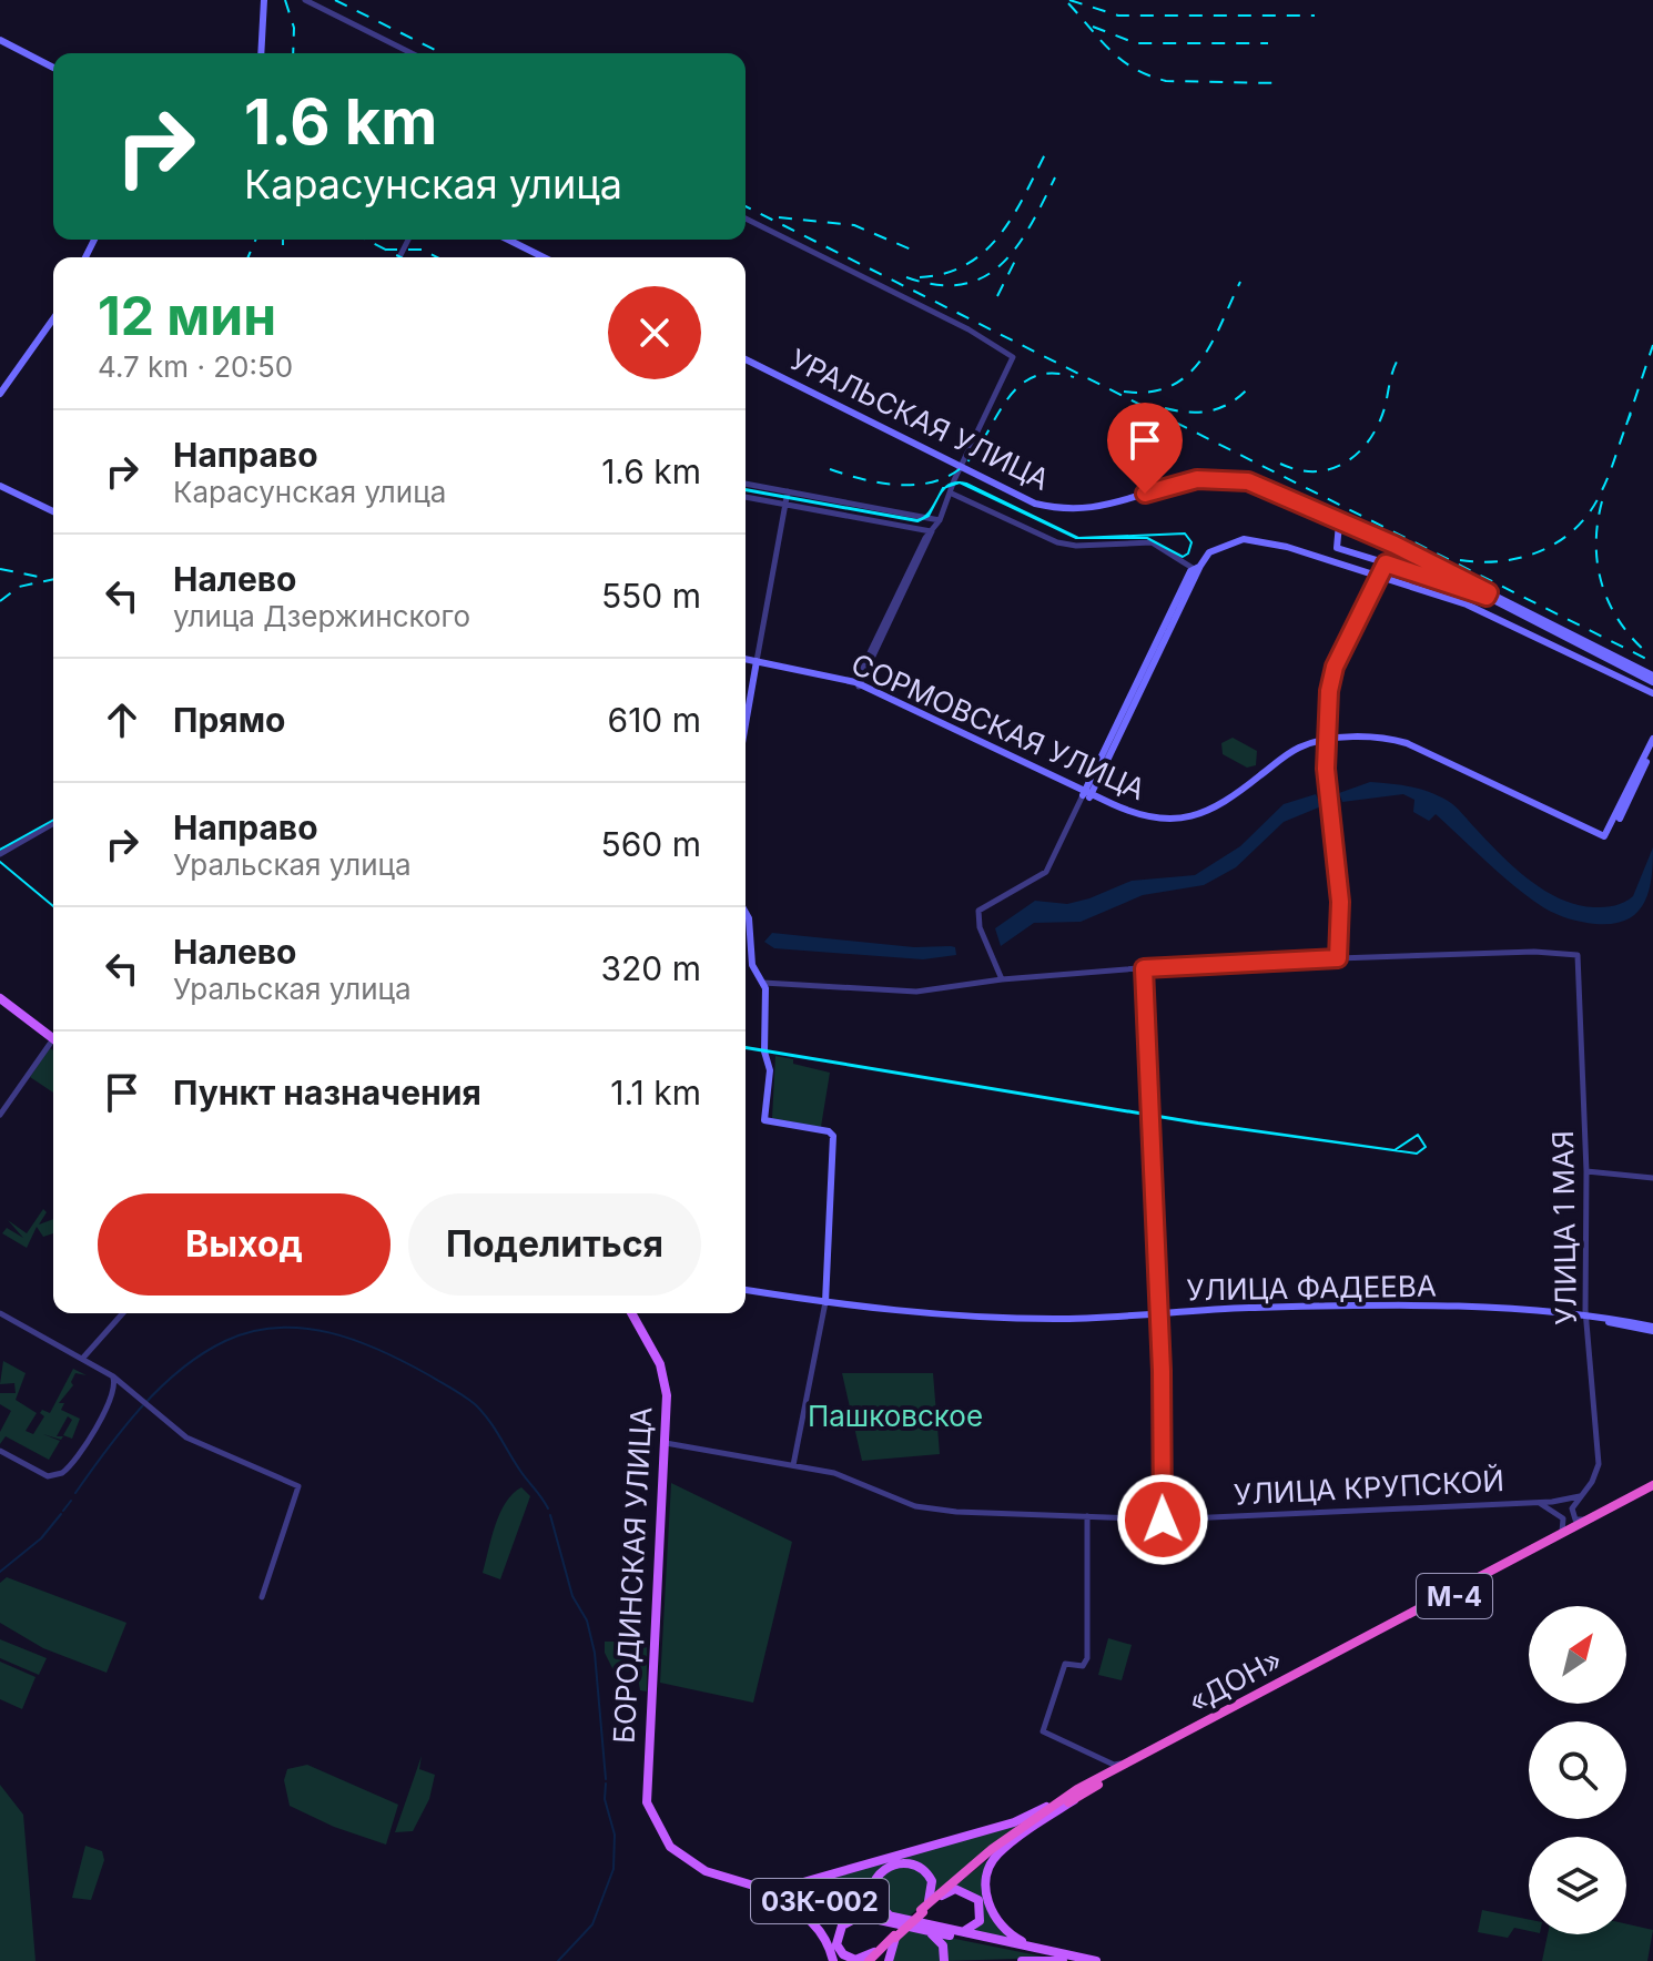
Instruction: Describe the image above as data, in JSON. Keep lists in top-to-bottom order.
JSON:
{
  "streets": {
    "highway": ["М-4", "«ДОН»"],
    "main road": [
      "УРАЛЬСКАЯ УЛИЦА",
      "СОРМОВСКАЯ УЛИЦА",
      "УЛИЦА ФАДЕЕВА",
      "БОРОДИНСКАЯ УЛИЦА",
      "03К-002"
    ],
    "street": ["УЛИЦА 1 МАЯ", "УЛИЦА КРУПСКОЙ"]
  },
  "crossings": [
    ["УЛИЦА 1 МАЯ", "УЛИЦА ФАДЕЕВА"],
    ["УЛИЦА 1 МАЯ", "УЛИЦА КРУПСКОЙ"],
    ["УЛИЦА КРУПСКОЙ", "БОРОДИНСКАЯ УЛИЦА"],
    ["БОРОДИНСКАЯ УЛИЦА", "03К-002"]
  ],
  "parks": ["Пашковское"],
  "north": "top right",
  "page": {
    "turn": ["1.6 km", "Карасунская улица"],
    "heading": ["12 мин", "4.7 km · 20:50"],
    "list": [
      {
        "name": "Направо",
        "note": "Карасунская улица",
        "value": "1.6 km"
      },
      {
        "name": "Налево",
        "note": "улица Дзержинского",
        "value": "550 m"
      },
      {
        "name": "Прямо",
        "value": "610 m"
      },
      {
        "name": "Направо",
        "note": "Уральская улица",
        "value": "560 m"
      },
      {
        "name": "Налево",
        "note": "Уральская улица",
        "value": "320 m"
      },
      {
        "name": "Пункт назначения",
        "value": "1.1 km"
      }
    ],
    "buttons": ["Выход", "Поделиться"]
  }
}
